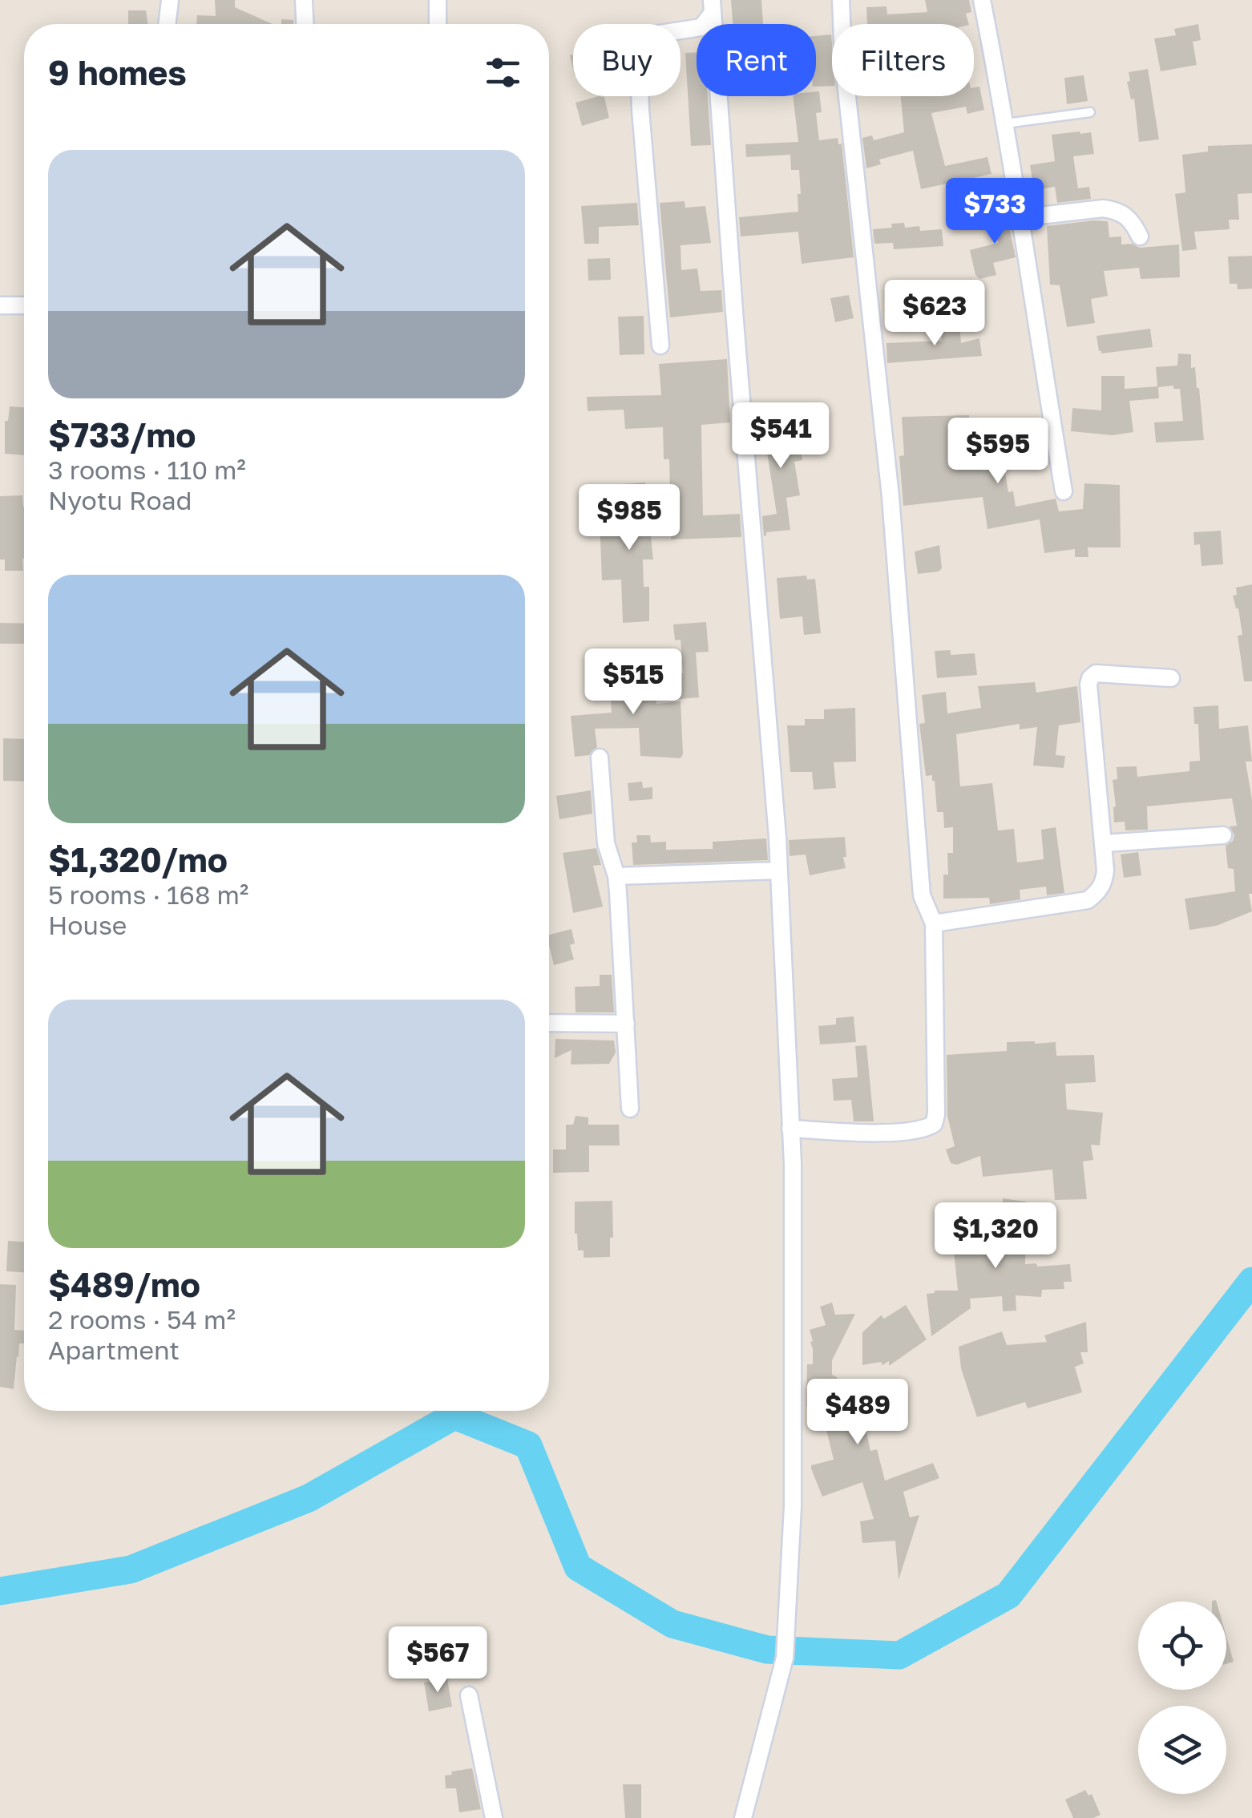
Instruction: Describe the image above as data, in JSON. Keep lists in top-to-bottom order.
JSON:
{
  "page": {
    "chip": ["Buy", "Rent", "Filters"],
    "heading": "9 homes",
    "list": [
      {
        "name": "$733/mo",
        "note": "3 rooms · 110 m² · Nyotu Road"
      },
      {
        "name": "$1,320/mo",
        "note": "5 rooms · 168 m² · House"
      },
      {
        "name": "$489/mo",
        "note": "2 rooms · 54 m² · Apartment"
      }
    ],
    "price": [
      "$733",
      "$623",
      "$541",
      "$595",
      "$985",
      "$515",
      "$1,320",
      "$489",
      "$567"
    ]
  }
}
